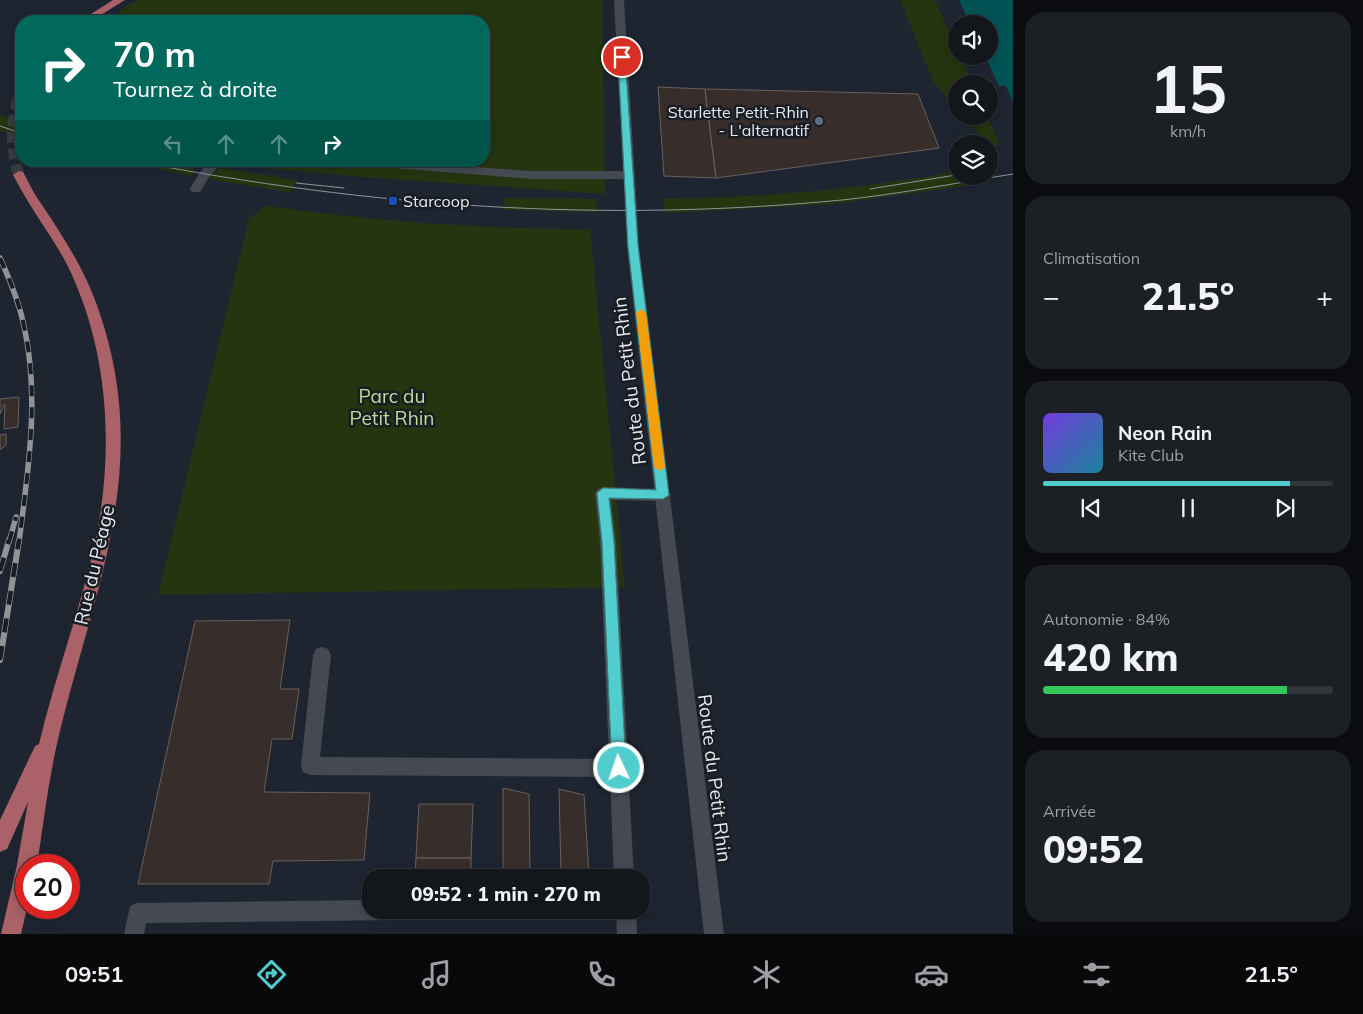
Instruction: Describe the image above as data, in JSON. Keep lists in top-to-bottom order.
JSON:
{
  "streets": {
    "main road": ["Rue du Péage"],
    "street": ["Route du Petit Rhin"]
  },
  "parks": ["Parc du Petit Rhin"],
  "places": {
    "other": ["Starlette Petit-Rhin - L'alternatif"],
    "transit": ["Starcoop"]
  },
  "page": {
    "tile": [
      ["15", "km/h"],
      "Climatisation",
      ["Autonomie · 84%", "420 km"],
      ["Arrivée", "09:52"]
    ],
    "turn": ["70 m", "Tournez à droite"],
    "heat": ["−", "21.5°", "+"],
    "song": ["Neon Rain", "Kite Club"],
    "limit": "20",
    "trip": "09:52 · 1 min · 270 m",
    "tabs": ["09:51", "21.5°"]
  }
}
